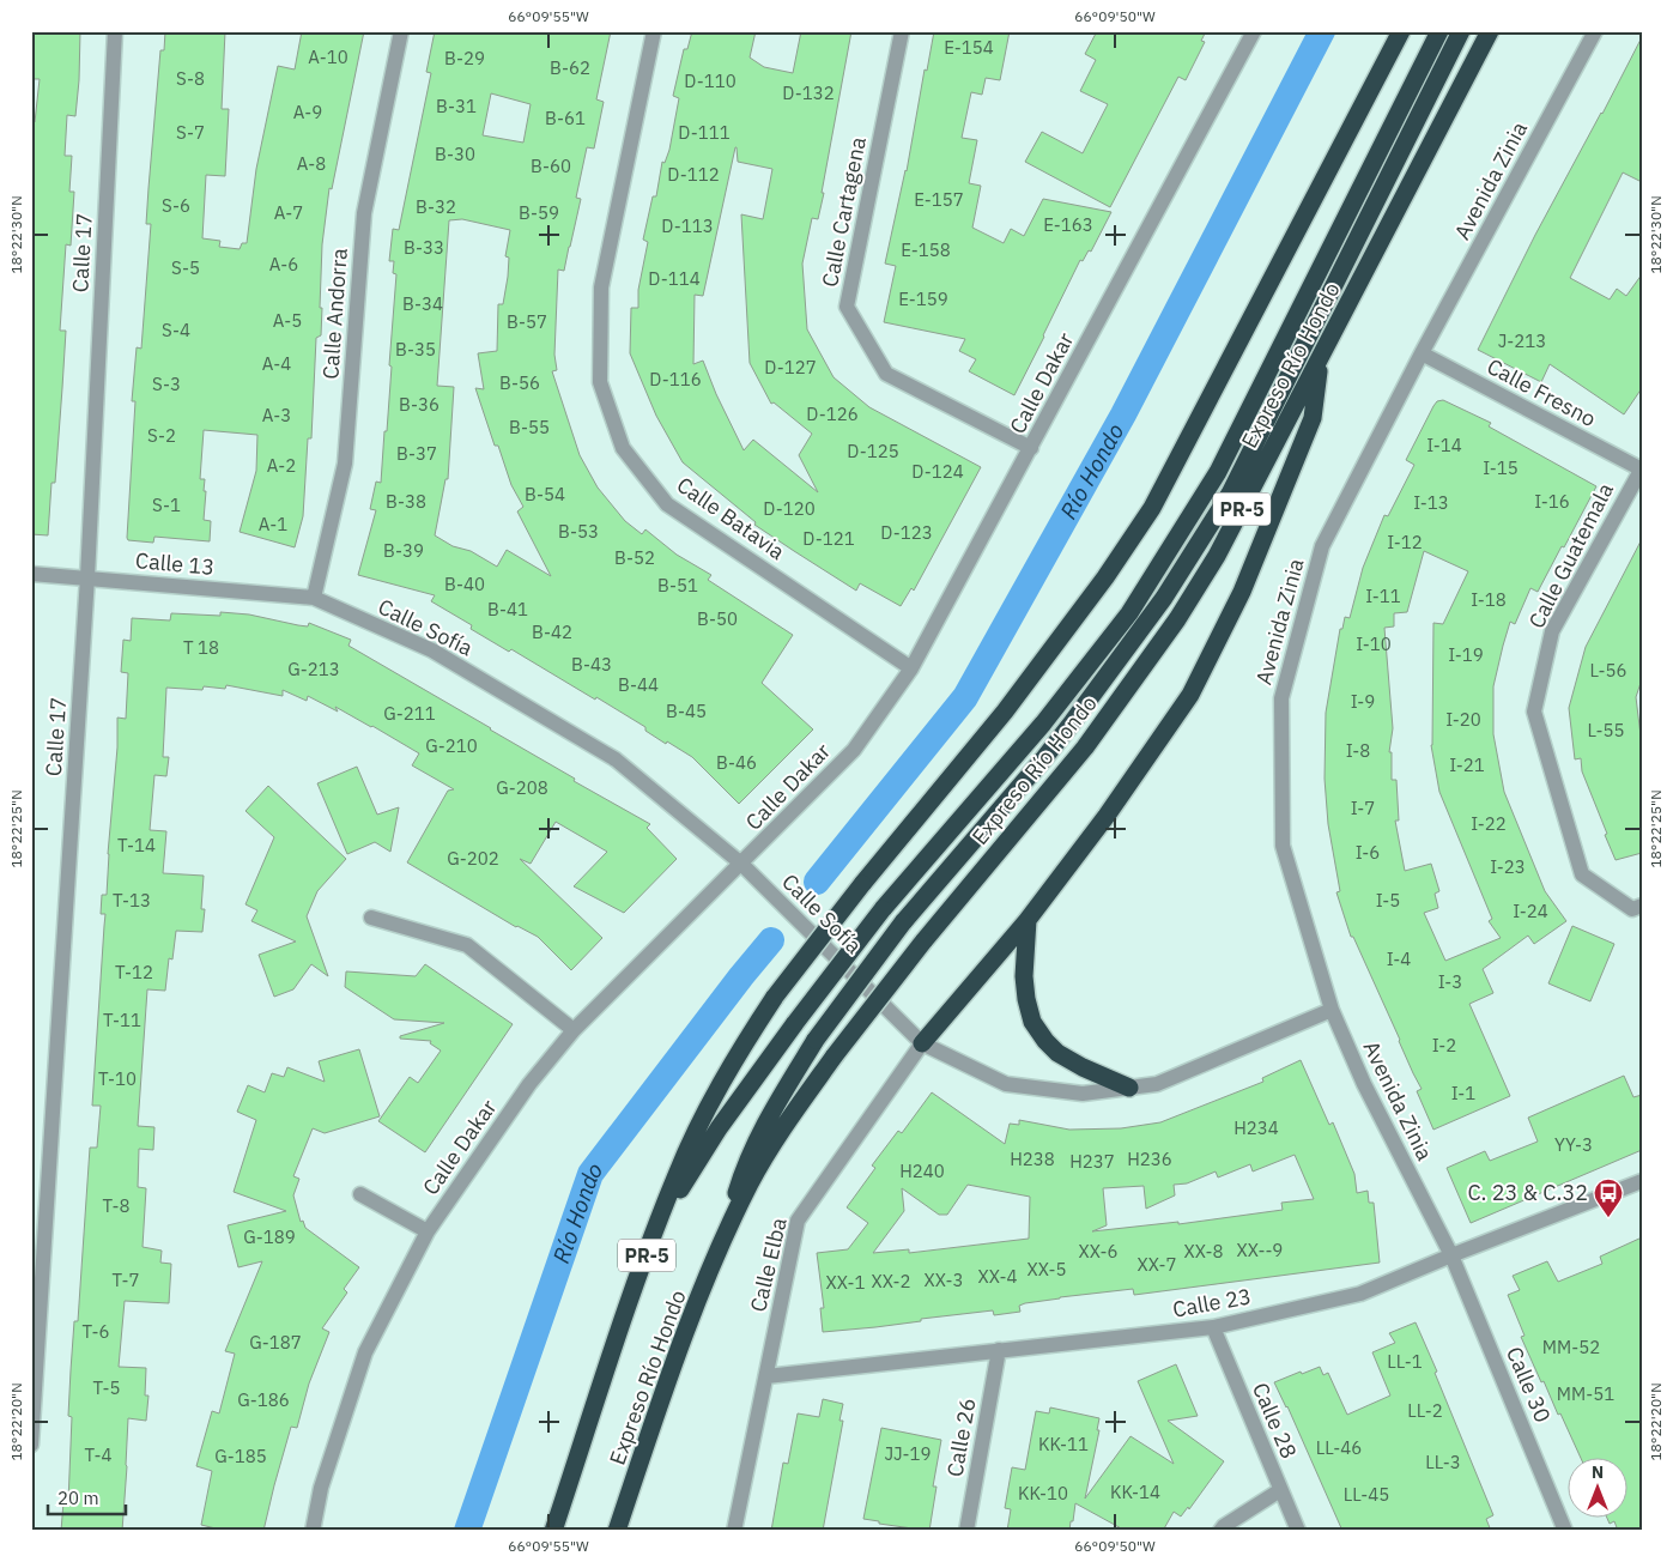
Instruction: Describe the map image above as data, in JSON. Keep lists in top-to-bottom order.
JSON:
{
  "streets": {
    "highway": ["Expreso Río Hondo", "PR-5"],
    "street": [
      "Avenida Zinia",
      "Calle Cartagena",
      "Calle 17",
      "Calle Andorra",
      "Calle Dakar",
      "Calle Fresno",
      "Calle Batavia",
      "Calle Guatemala",
      "Calle 13",
      "Calle Sofía",
      "Calle Elba",
      "Calle 23",
      "Calle 30",
      "Calle 28",
      "Calle 26"
    ]
  },
  "crossings": [
    ["Avenida Zinia", "Calle Fresno"],
    ["Avenida Zinia", "Calle Sofía"],
    ["Avenida Zinia", "Calle 23"],
    ["Avenida Zinia", "Calle 30"],
    ["Calle Cartagena", "Calle Dakar"],
    ["Calle 17", "Calle 13"],
    ["Calle Andorra", "Calle 13"],
    ["Calle Andorra", "Calle Sofía"],
    ["Calle Dakar", "Calle Batavia"],
    ["Calle Dakar", "Calle Sofía"],
    ["Calle Fresno", "Calle Guatemala"],
    ["Calle 13", "Calle Sofía"],
    ["Calle Sofía", "Calle Elba"],
    ["Calle Elba", "Calle 23"],
    ["Calle 23", "Calle 30"],
    ["Calle 23", "Calle 28"],
    ["Calle 23", "Calle 26"]
  ],
  "water": ["Río Hondo"],
  "places": {
    "bus stop": ["C. 23 & C.32"]
  },
  "house_numbers": [
    "E-154",
    "A-10",
    "B-29",
    "B-62",
    "S-8",
    "D-110",
    "D-132",
    "B-31",
    "A-9",
    "B-61",
    "S-7",
    "D-111",
    "B-30",
    "A-8",
    "B-60",
    "D-112",
    "E-157",
    "S-6",
    "B-32",
    "A-7",
    "B-59",
    "E-163",
    "D-113",
    "B-33",
    "E-158",
    "A-6",
    "S-5",
    "D-114",
    "E-159",
    "B-34",
    "A-5",
    "B-57",
    "S-4",
    "J-213",
    "B-35",
    "A-4",
    "D-127",
    "D-116",
    "B-56",
    "S-3",
    "B-36",
    "D-126",
    "A-3",
    "B-55",
    "S-2",
    "I-14",
    "D-125",
    "B-37",
    "A-2",
    "I-15",
    "D-124",
    "B-54",
    "B-38",
    "I-16",
    "I-13",
    "S-1",
    "D-120",
    "A-1",
    "B-53",
    "D-123",
    "D-121",
    "I-12",
    "B-39",
    "B-52",
    "B-40",
    "B-51",
    "I-11",
    "I-18",
    "B-41",
    "B-50",
    "B-42",
    "I-10",
    "T 18",
    "I-19",
    "B-43",
    "G-213",
    "L-56",
    "B-44",
    "I-9",
    "B-45",
    "G-211",
    "I-20",
    "L-55",
    "G-210",
    "I-8",
    "B-46",
    "I-21",
    "G-208",
    "I-7",
    "I-22",
    "T-14",
    "I-6",
    "G-202",
    "I-23",
    "T-13",
    "I-5",
    "I-24",
    "I-4",
    "T-12",
    "I-3",
    "T-11",
    "I-2",
    "T-10",
    "I-1",
    "H234",
    "YY-3",
    "H238",
    "H236",
    "H237",
    "H240",
    "T-8",
    "G-189",
    "XX--9",
    "XX-6",
    "XX-8",
    "XX-7",
    "XX-5",
    "XX-4",
    "T-7",
    "XX-3",
    "XX-2",
    "XX-1",
    "T-6",
    "G-187",
    "MM-52",
    "LL-1",
    "T-5",
    "MM-51",
    "G-186",
    "LL-2",
    "KK-11",
    "LL-46",
    "JJ-19",
    "T-4",
    "G-185",
    "LL-3",
    "KK-14",
    "KK-10",
    "LL-45"
  ],
  "scale_bar": "20 m",
  "north": "top",
  "coordinates": [
    "66°09'55\"W",
    "66°09'50\"W",
    "18°22'30\"N",
    "18°22'25\"N",
    "18°22'20\"N"
  ]
}
